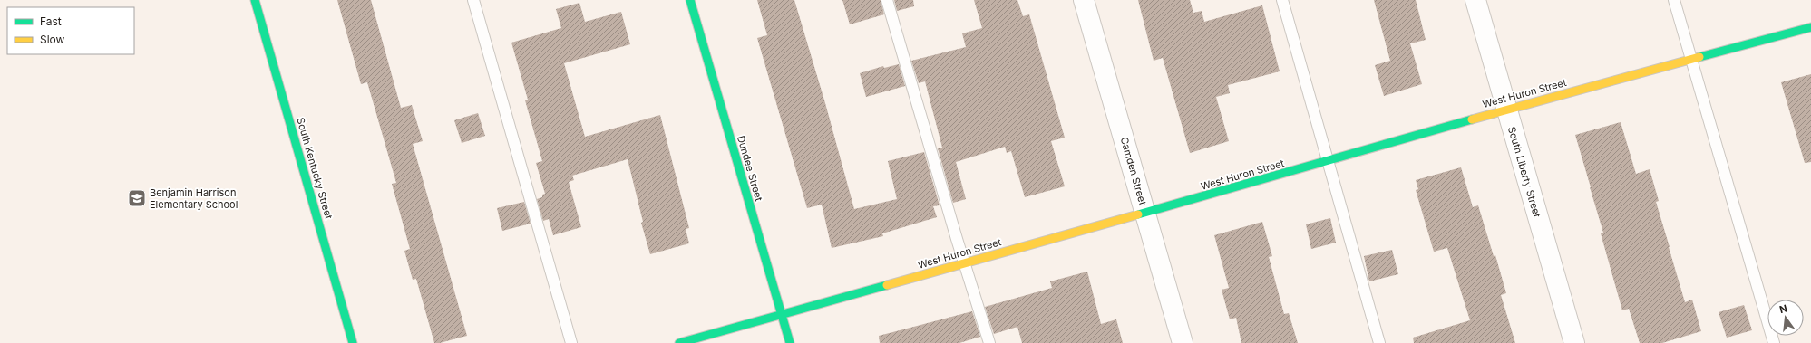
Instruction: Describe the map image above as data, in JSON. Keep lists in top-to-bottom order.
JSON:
{
  "streets": {
    "street": [
      "West Huron Street",
      "South Kentucky Street",
      "Dundee Street",
      "Camden Street",
      "South Liberty Street"
    ]
  },
  "crossings": [
    ["West Huron Street", "Dundee Street"],
    ["West Huron Street", "Camden Street"],
    ["West Huron Street", "South Liberty Street"]
  ],
  "places": {
    "school or university": ["Benjamin Harrison Elementary School"]
  },
  "legend": ["Fast", "Slow"],
  "north": "top"
}
